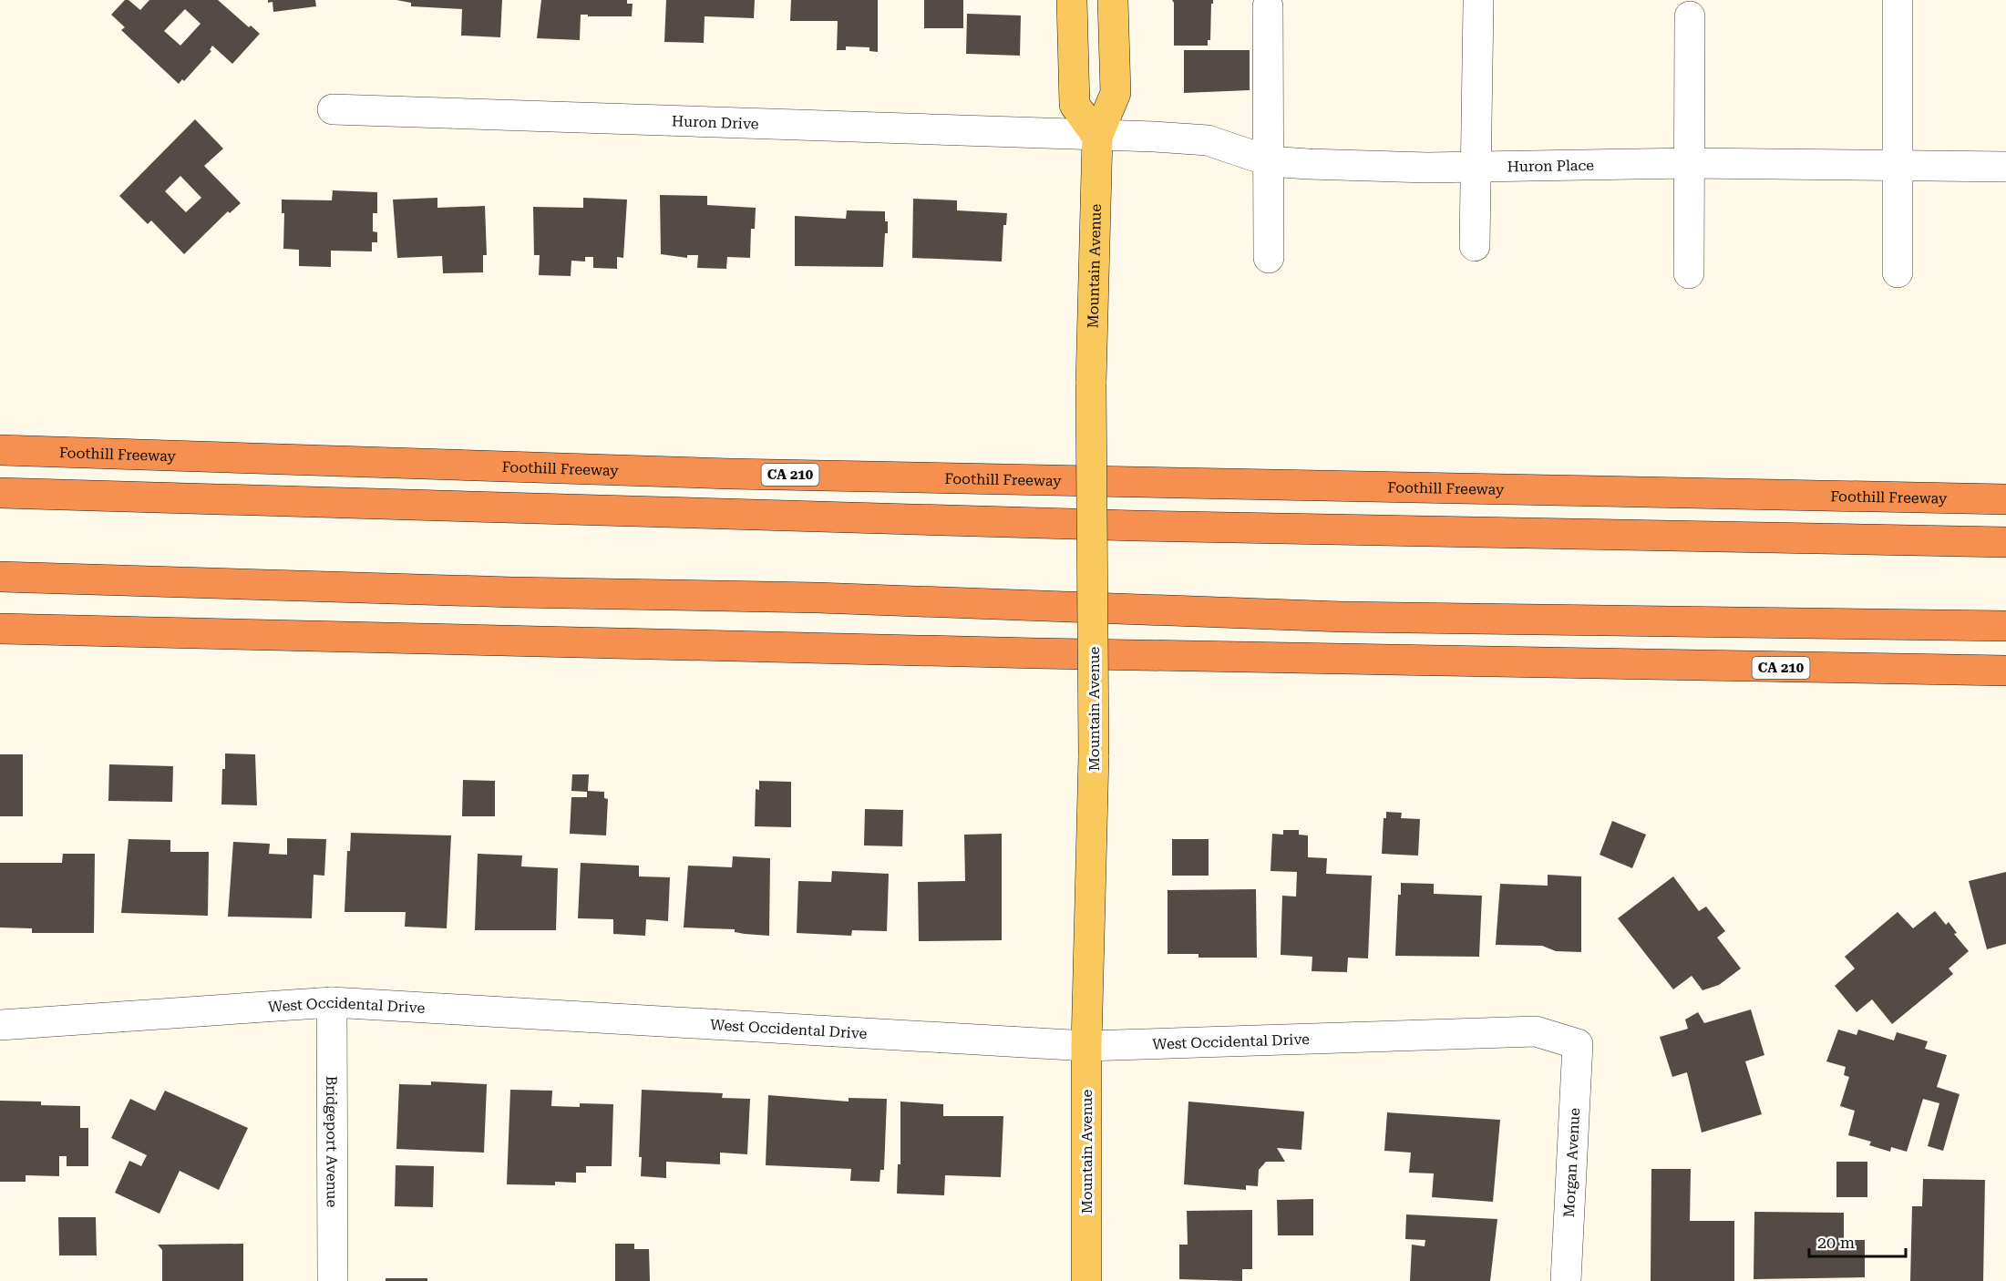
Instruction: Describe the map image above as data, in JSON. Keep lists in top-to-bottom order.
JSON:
{
  "streets": {
    "highway": ["Foothill Freeway", "CA 210"],
    "main road": ["Mountain Avenue"],
    "street": [
      "Huron Drive",
      "Huron Place",
      "West Occidental Drive",
      "Bridgeport Avenue",
      "Morgan Avenue"
    ]
  },
  "crossings": [
    ["Huron Drive", "Huron Place"],
    ["Huron Drive", "Mountain Avenue"],
    ["Huron Place", "Mountain Avenue"],
    ["Mountain Avenue", "West Occidental Drive"],
    ["West Occidental Drive", "Bridgeport Avenue"],
    ["West Occidental Drive", "Morgan Avenue"]
  ],
  "scale_bar": "20 m"
}
